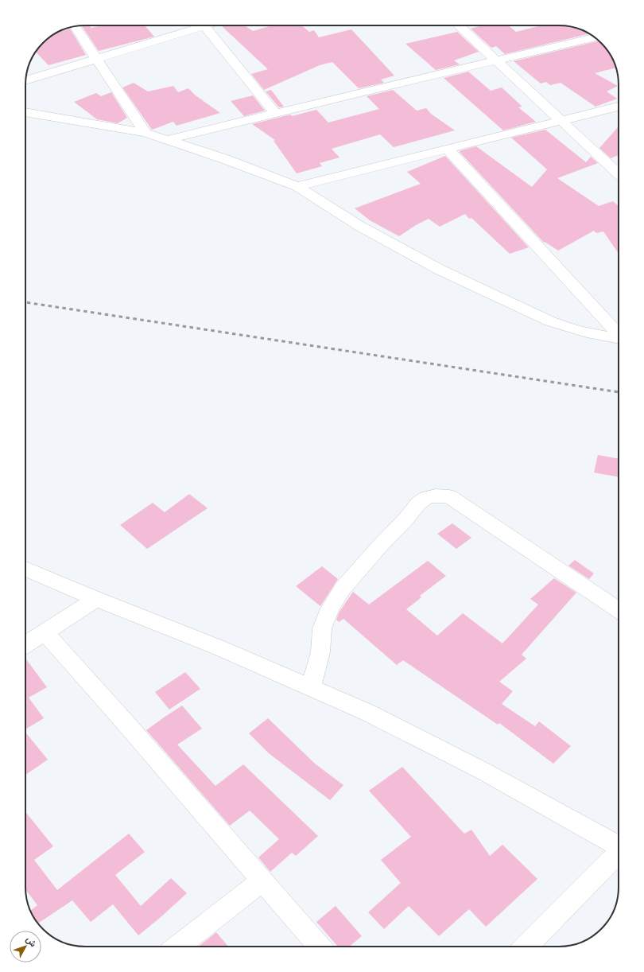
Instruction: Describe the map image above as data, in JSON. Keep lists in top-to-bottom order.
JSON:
{
  "north": "top right"
}
